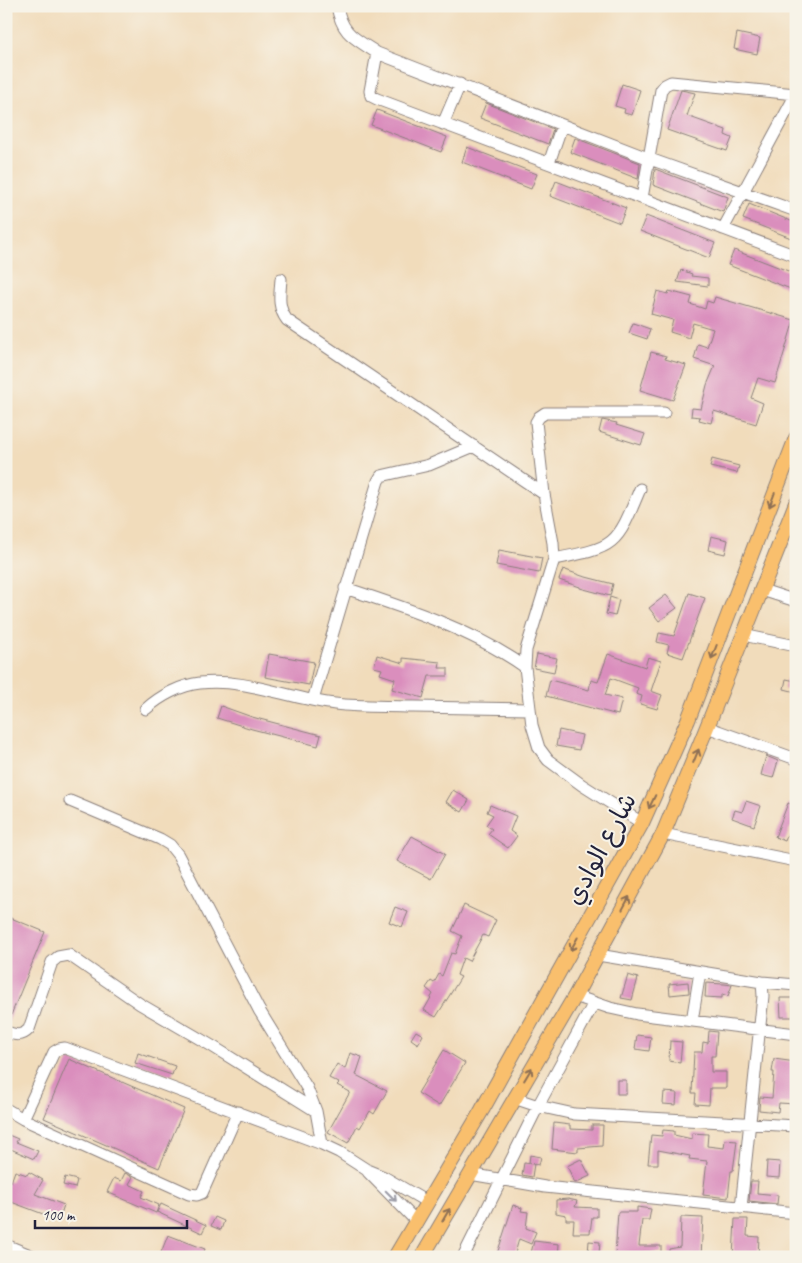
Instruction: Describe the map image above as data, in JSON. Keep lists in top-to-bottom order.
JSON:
{
  "streets": {
    "main road": ["شارع الوادي"]
  },
  "scale_bar": "100 m"
}
